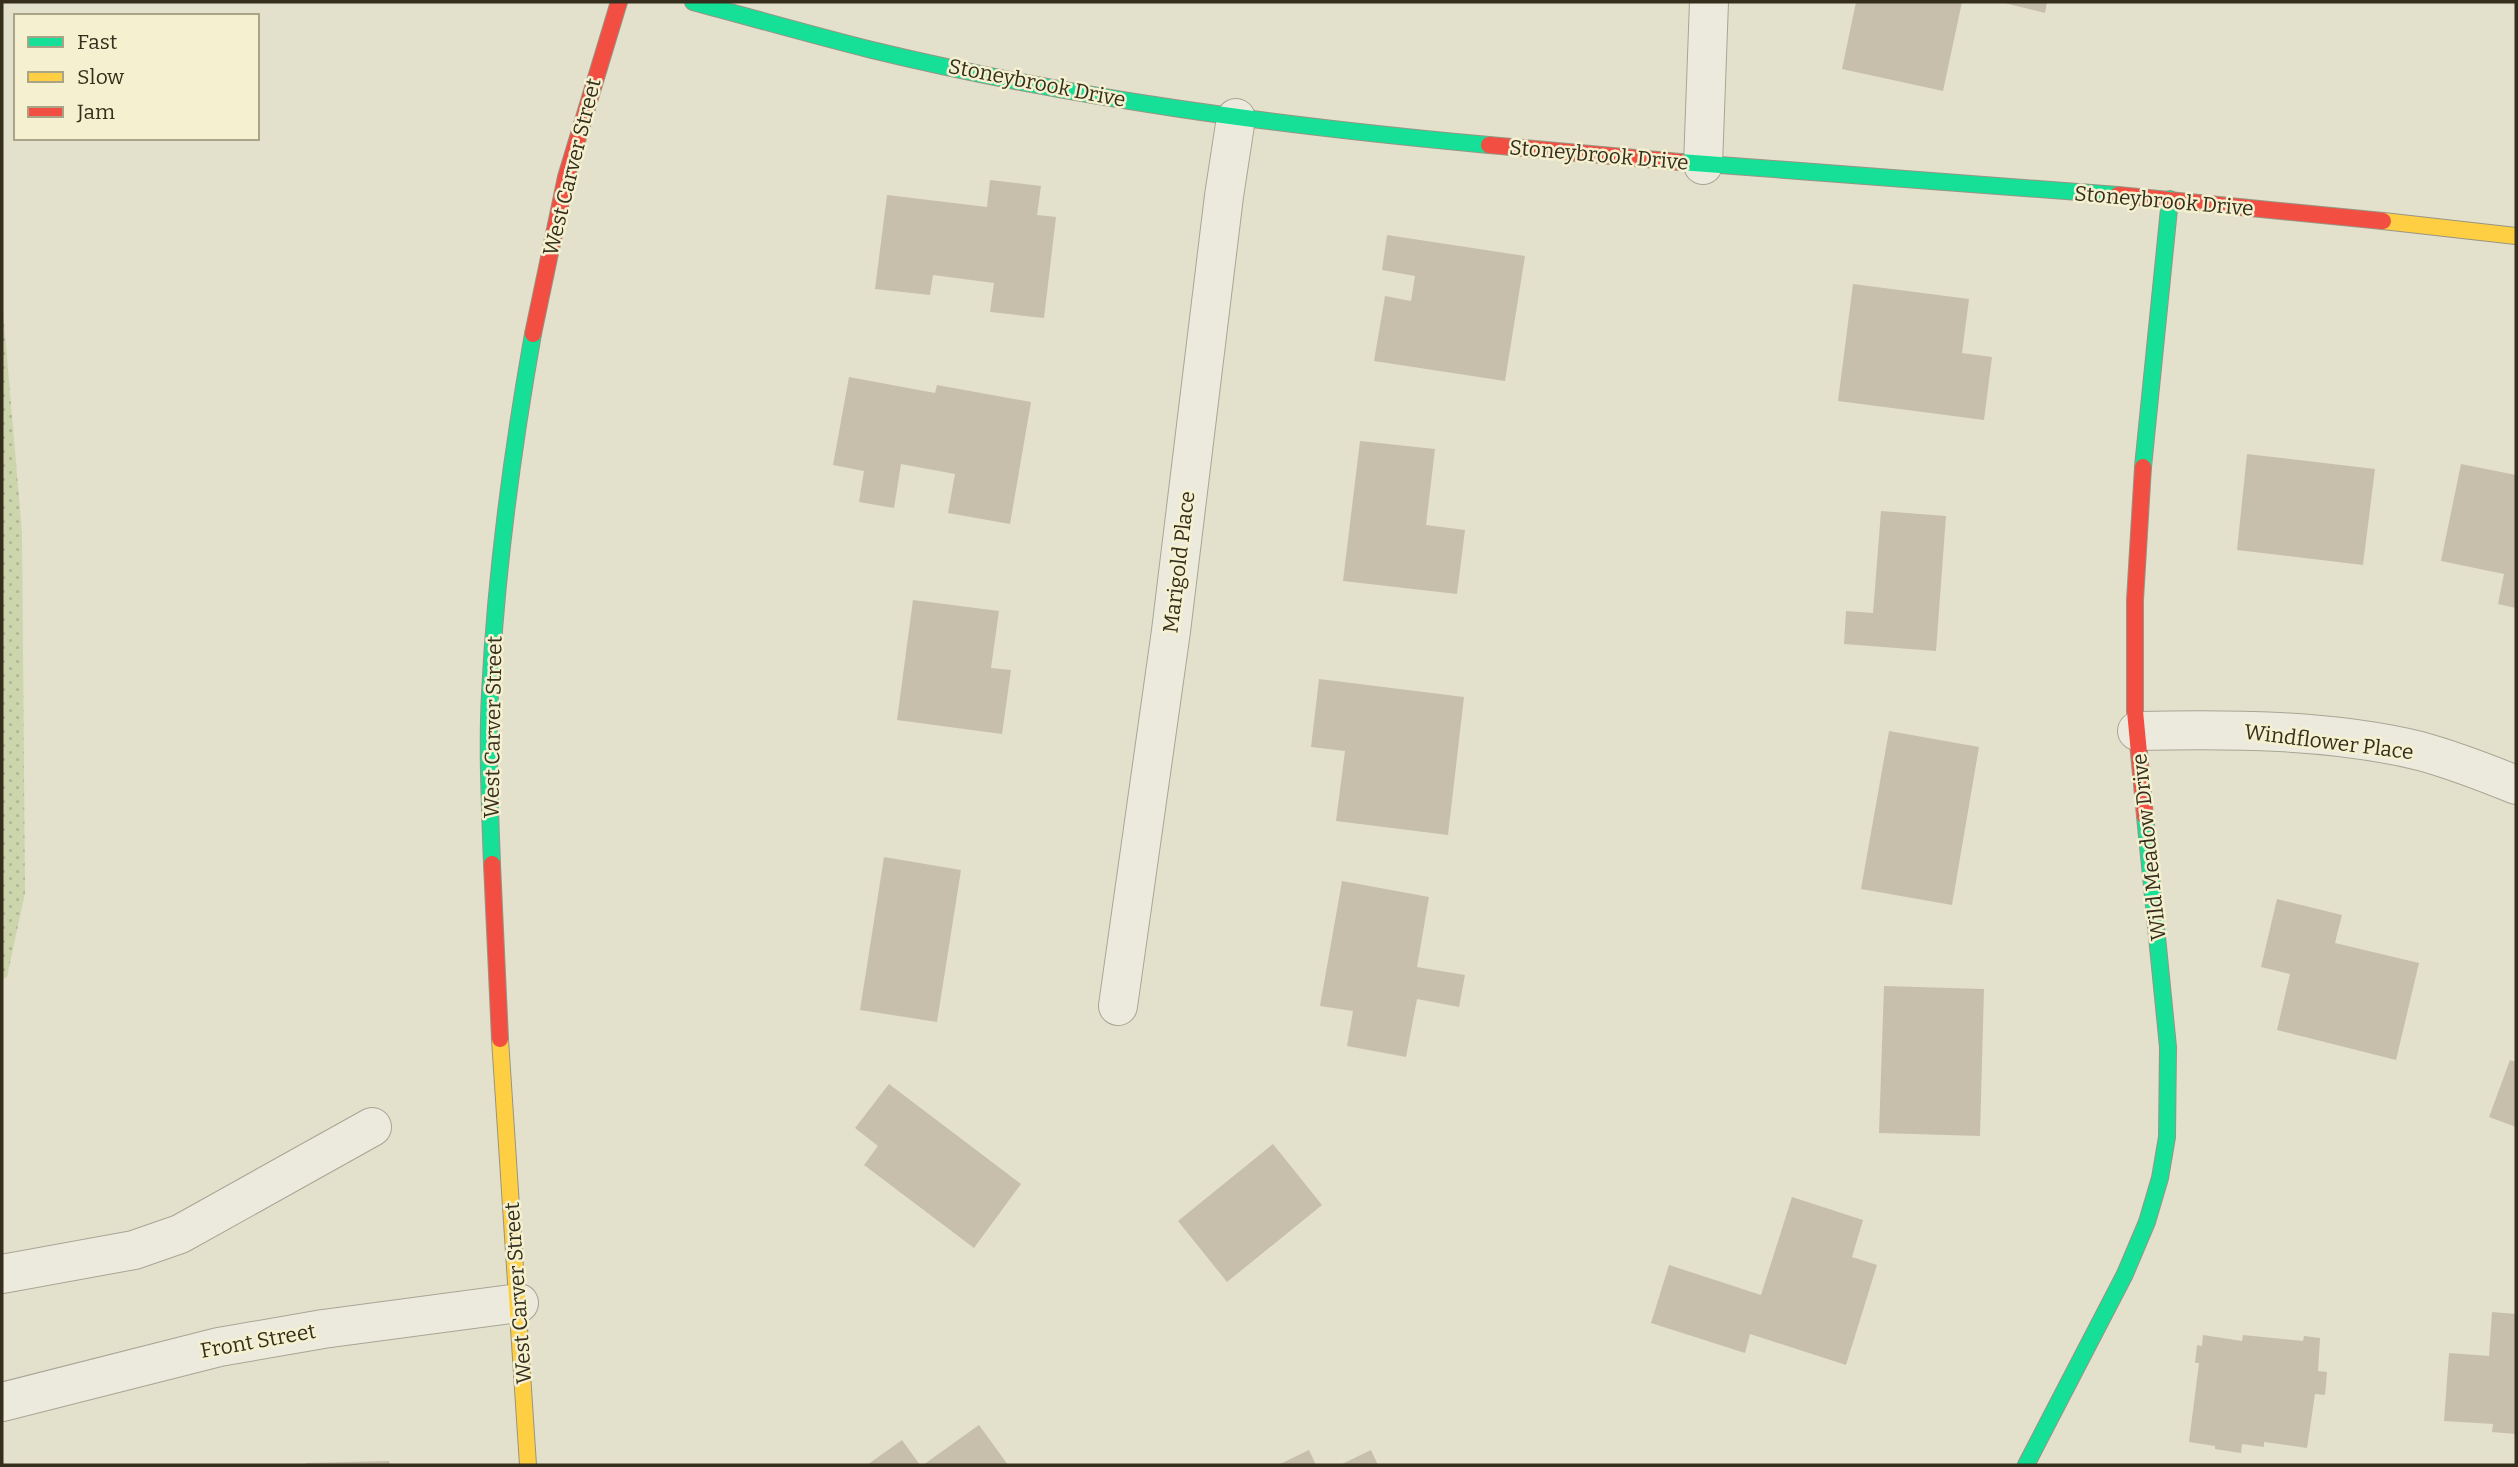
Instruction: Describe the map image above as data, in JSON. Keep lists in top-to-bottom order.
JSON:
{
  "streets": {
    "street": [
      "Stoneybrook Drive",
      "West Carver Street",
      "Marigold Place",
      "Windflower Place",
      "Wild Meadow Drive",
      "Front Street"
    ]
  },
  "crossings": [
    ["Stoneybrook Drive", "Marigold Place"],
    ["Stoneybrook Drive", "Wild Meadow Drive"],
    ["West Carver Street", "Front Street"],
    ["Windflower Place", "Wild Meadow Drive"]
  ],
  "legend": ["Fast", "Slow", "Jam"]
}
